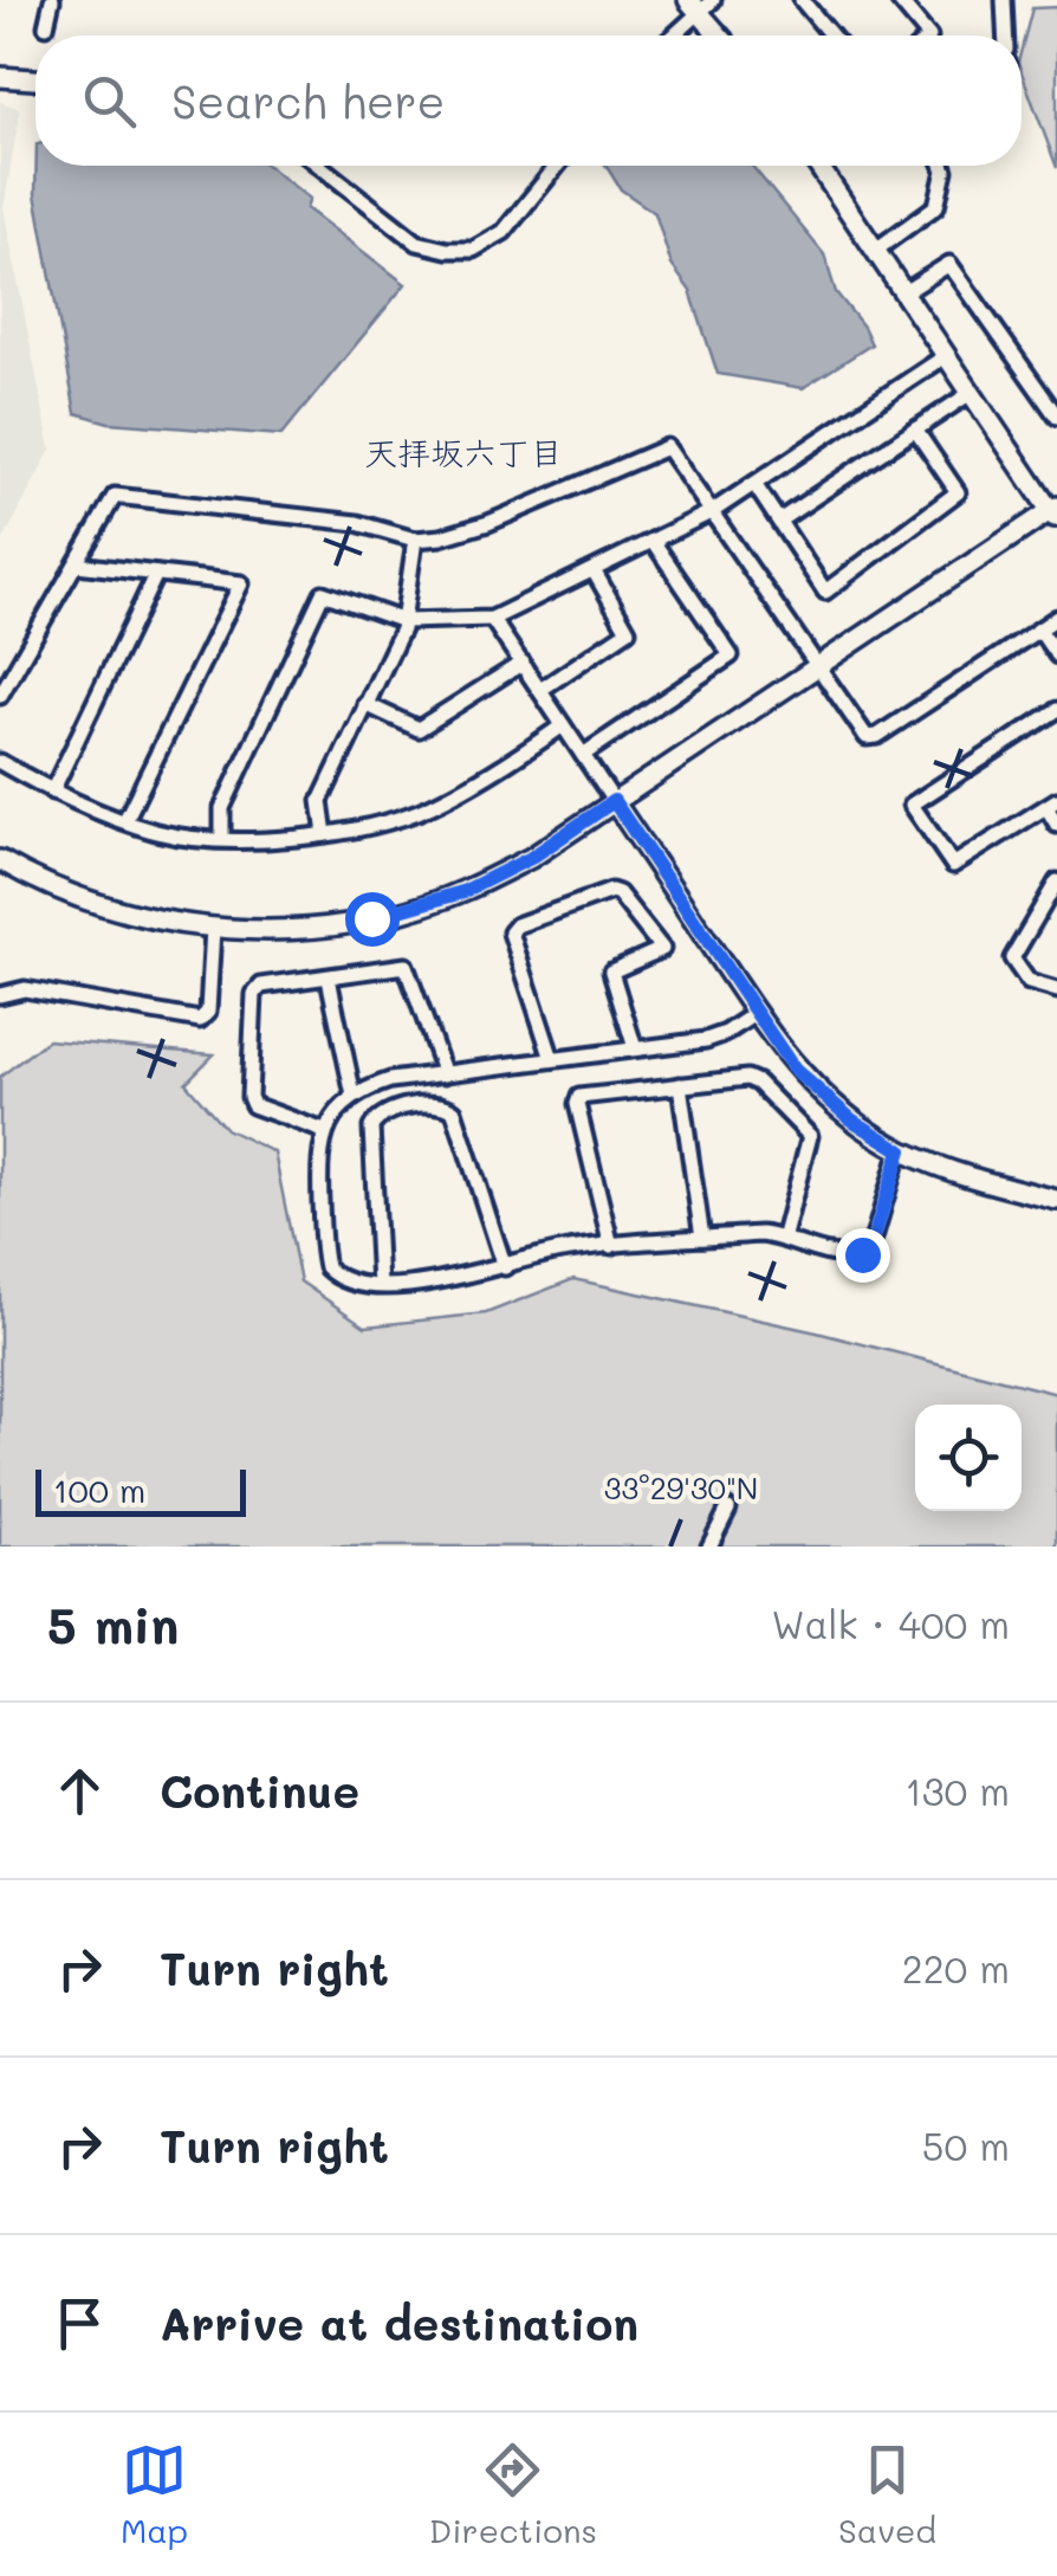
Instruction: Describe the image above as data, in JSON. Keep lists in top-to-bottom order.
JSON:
{
  "districts": ["天拝坂六丁目"],
  "scale_bar": "100 m",
  "page": {
    "search": "Search here",
    "scale": "100 m",
    "heading": ["5 min", "Walk · 400 m"],
    "list": [
      ["Continue", "130 m"],
      ["Turn right", "220 m"],
      ["Turn right", "50 m"],
      "Arrive at destination"
    ],
    "nav": ["Map", "Directions", "Saved"]
  },
  "coordinates": ["33°29'30\"N"]
}
